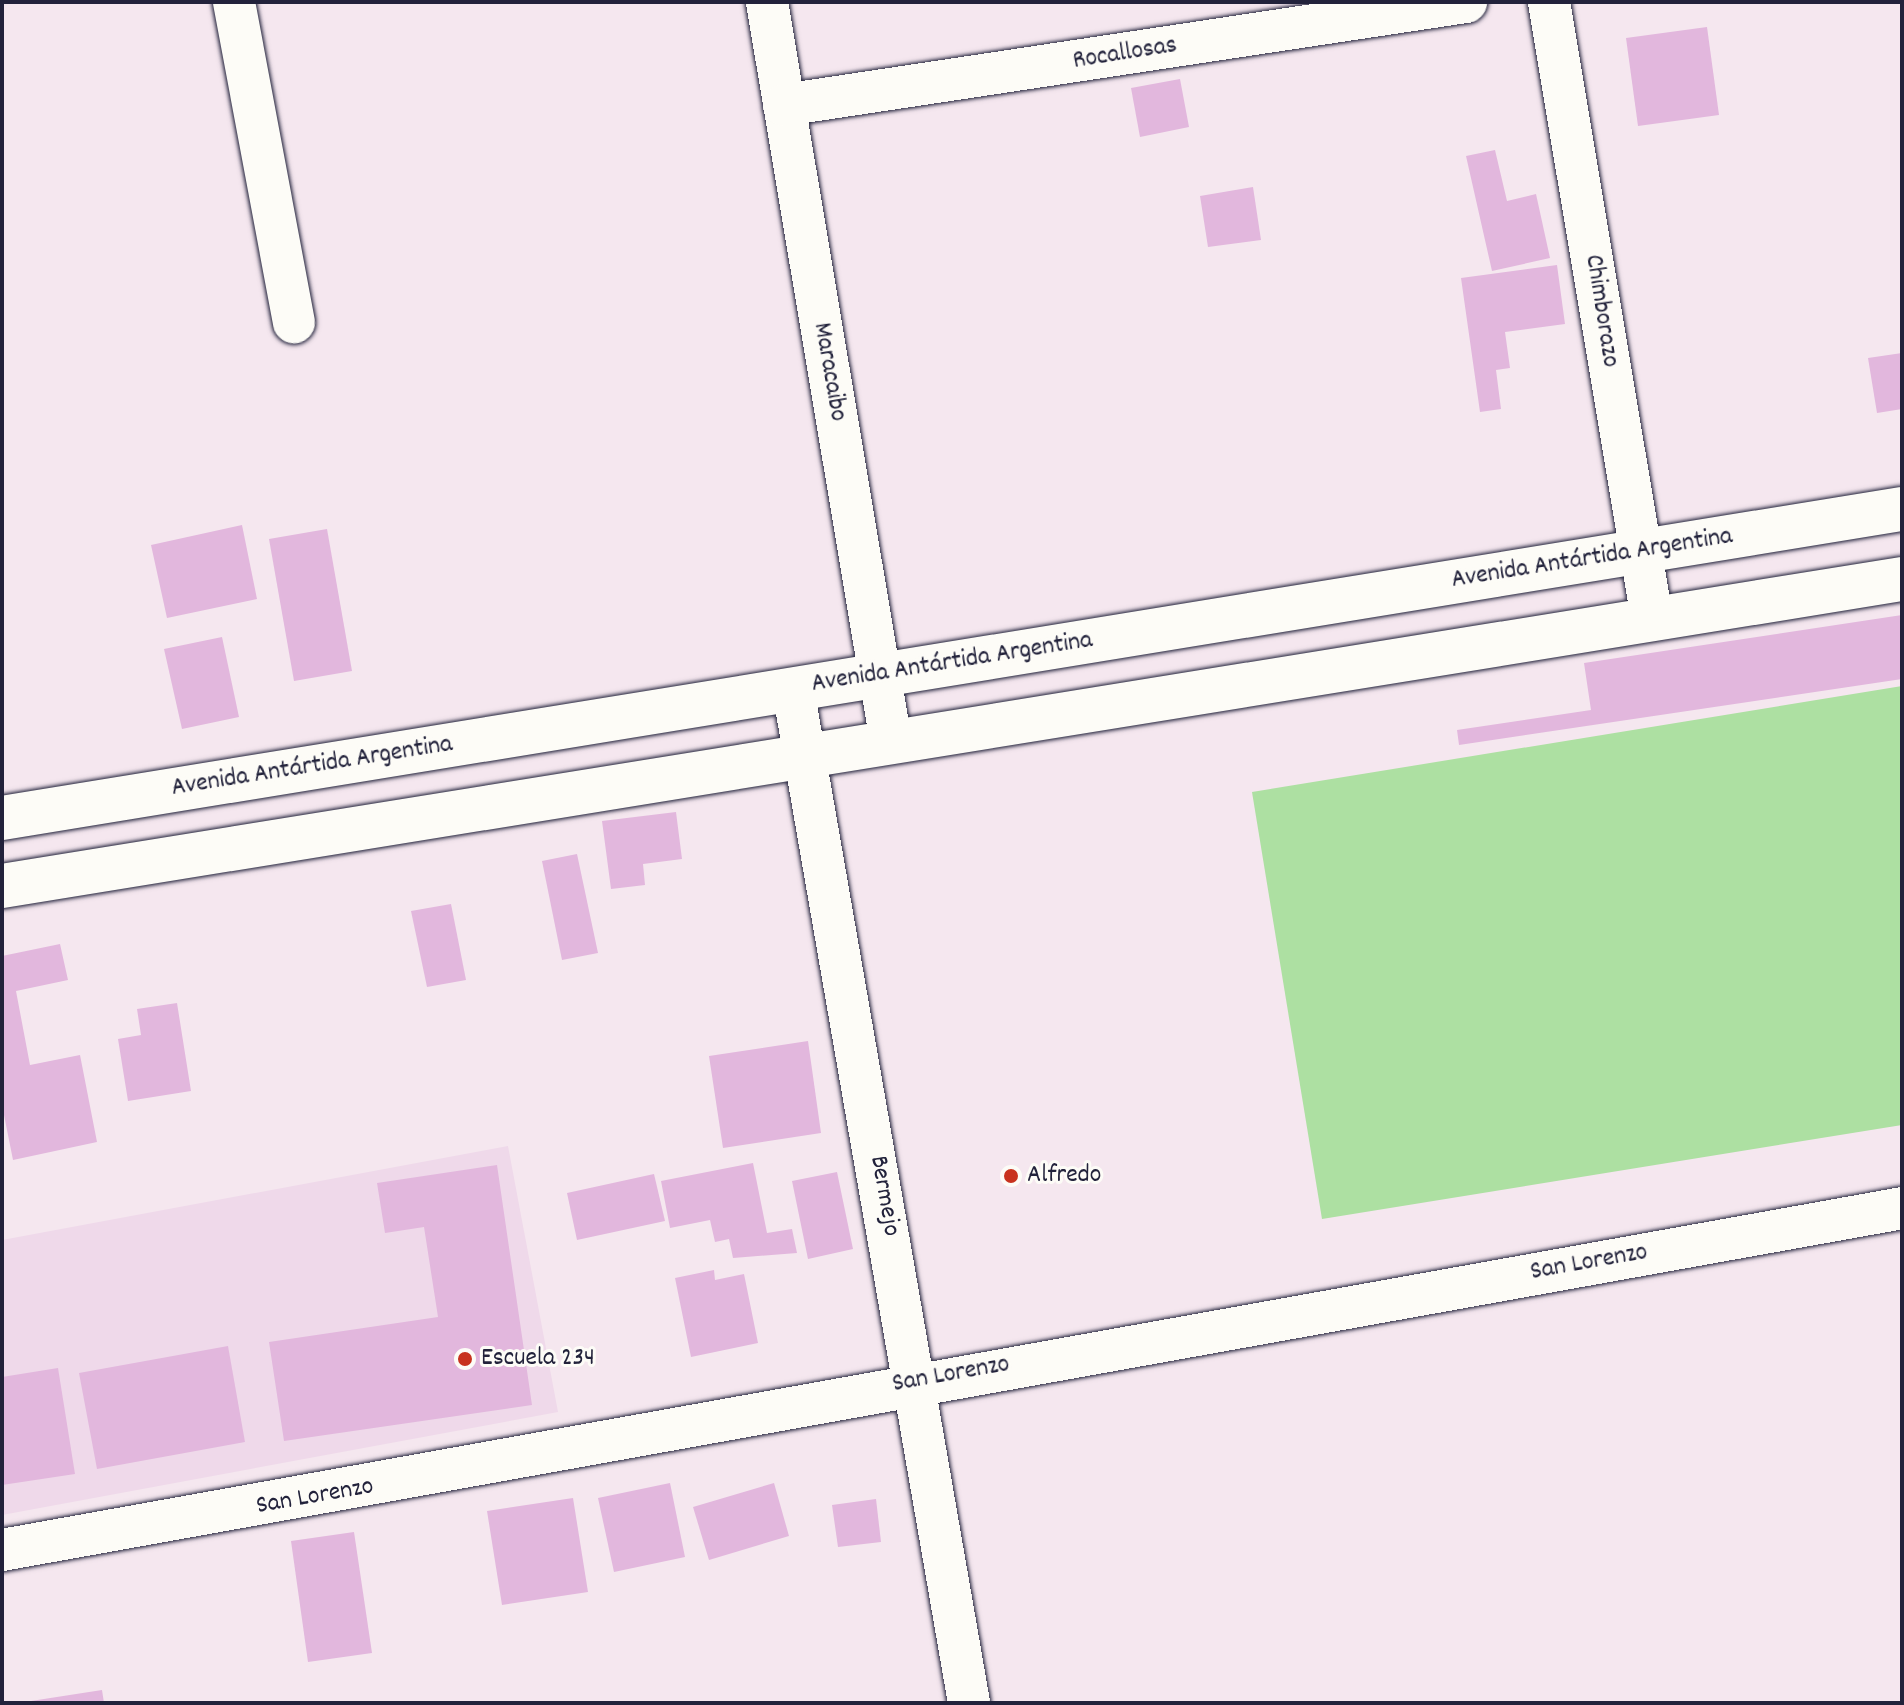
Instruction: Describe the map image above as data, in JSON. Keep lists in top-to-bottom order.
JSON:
{
  "streets": {
    "street": [
      "Rocallosas",
      "Chimborazo",
      "Maracaibo",
      "Avenida Antártida Argentina",
      "Bermejo",
      "San Lorenzo"
    ]
  },
  "crossings": [
    ["Rocallosas", "Maracaibo"],
    ["Chimborazo", "Avenida Antártida Argentina"],
    ["Maracaibo", "Avenida Antártida Argentina"],
    ["Avenida Antártida Argentina", "Bermejo"],
    ["Bermejo", "San Lorenzo"]
  ],
  "places": ["Alfredo", "Escuela 234"]
}
